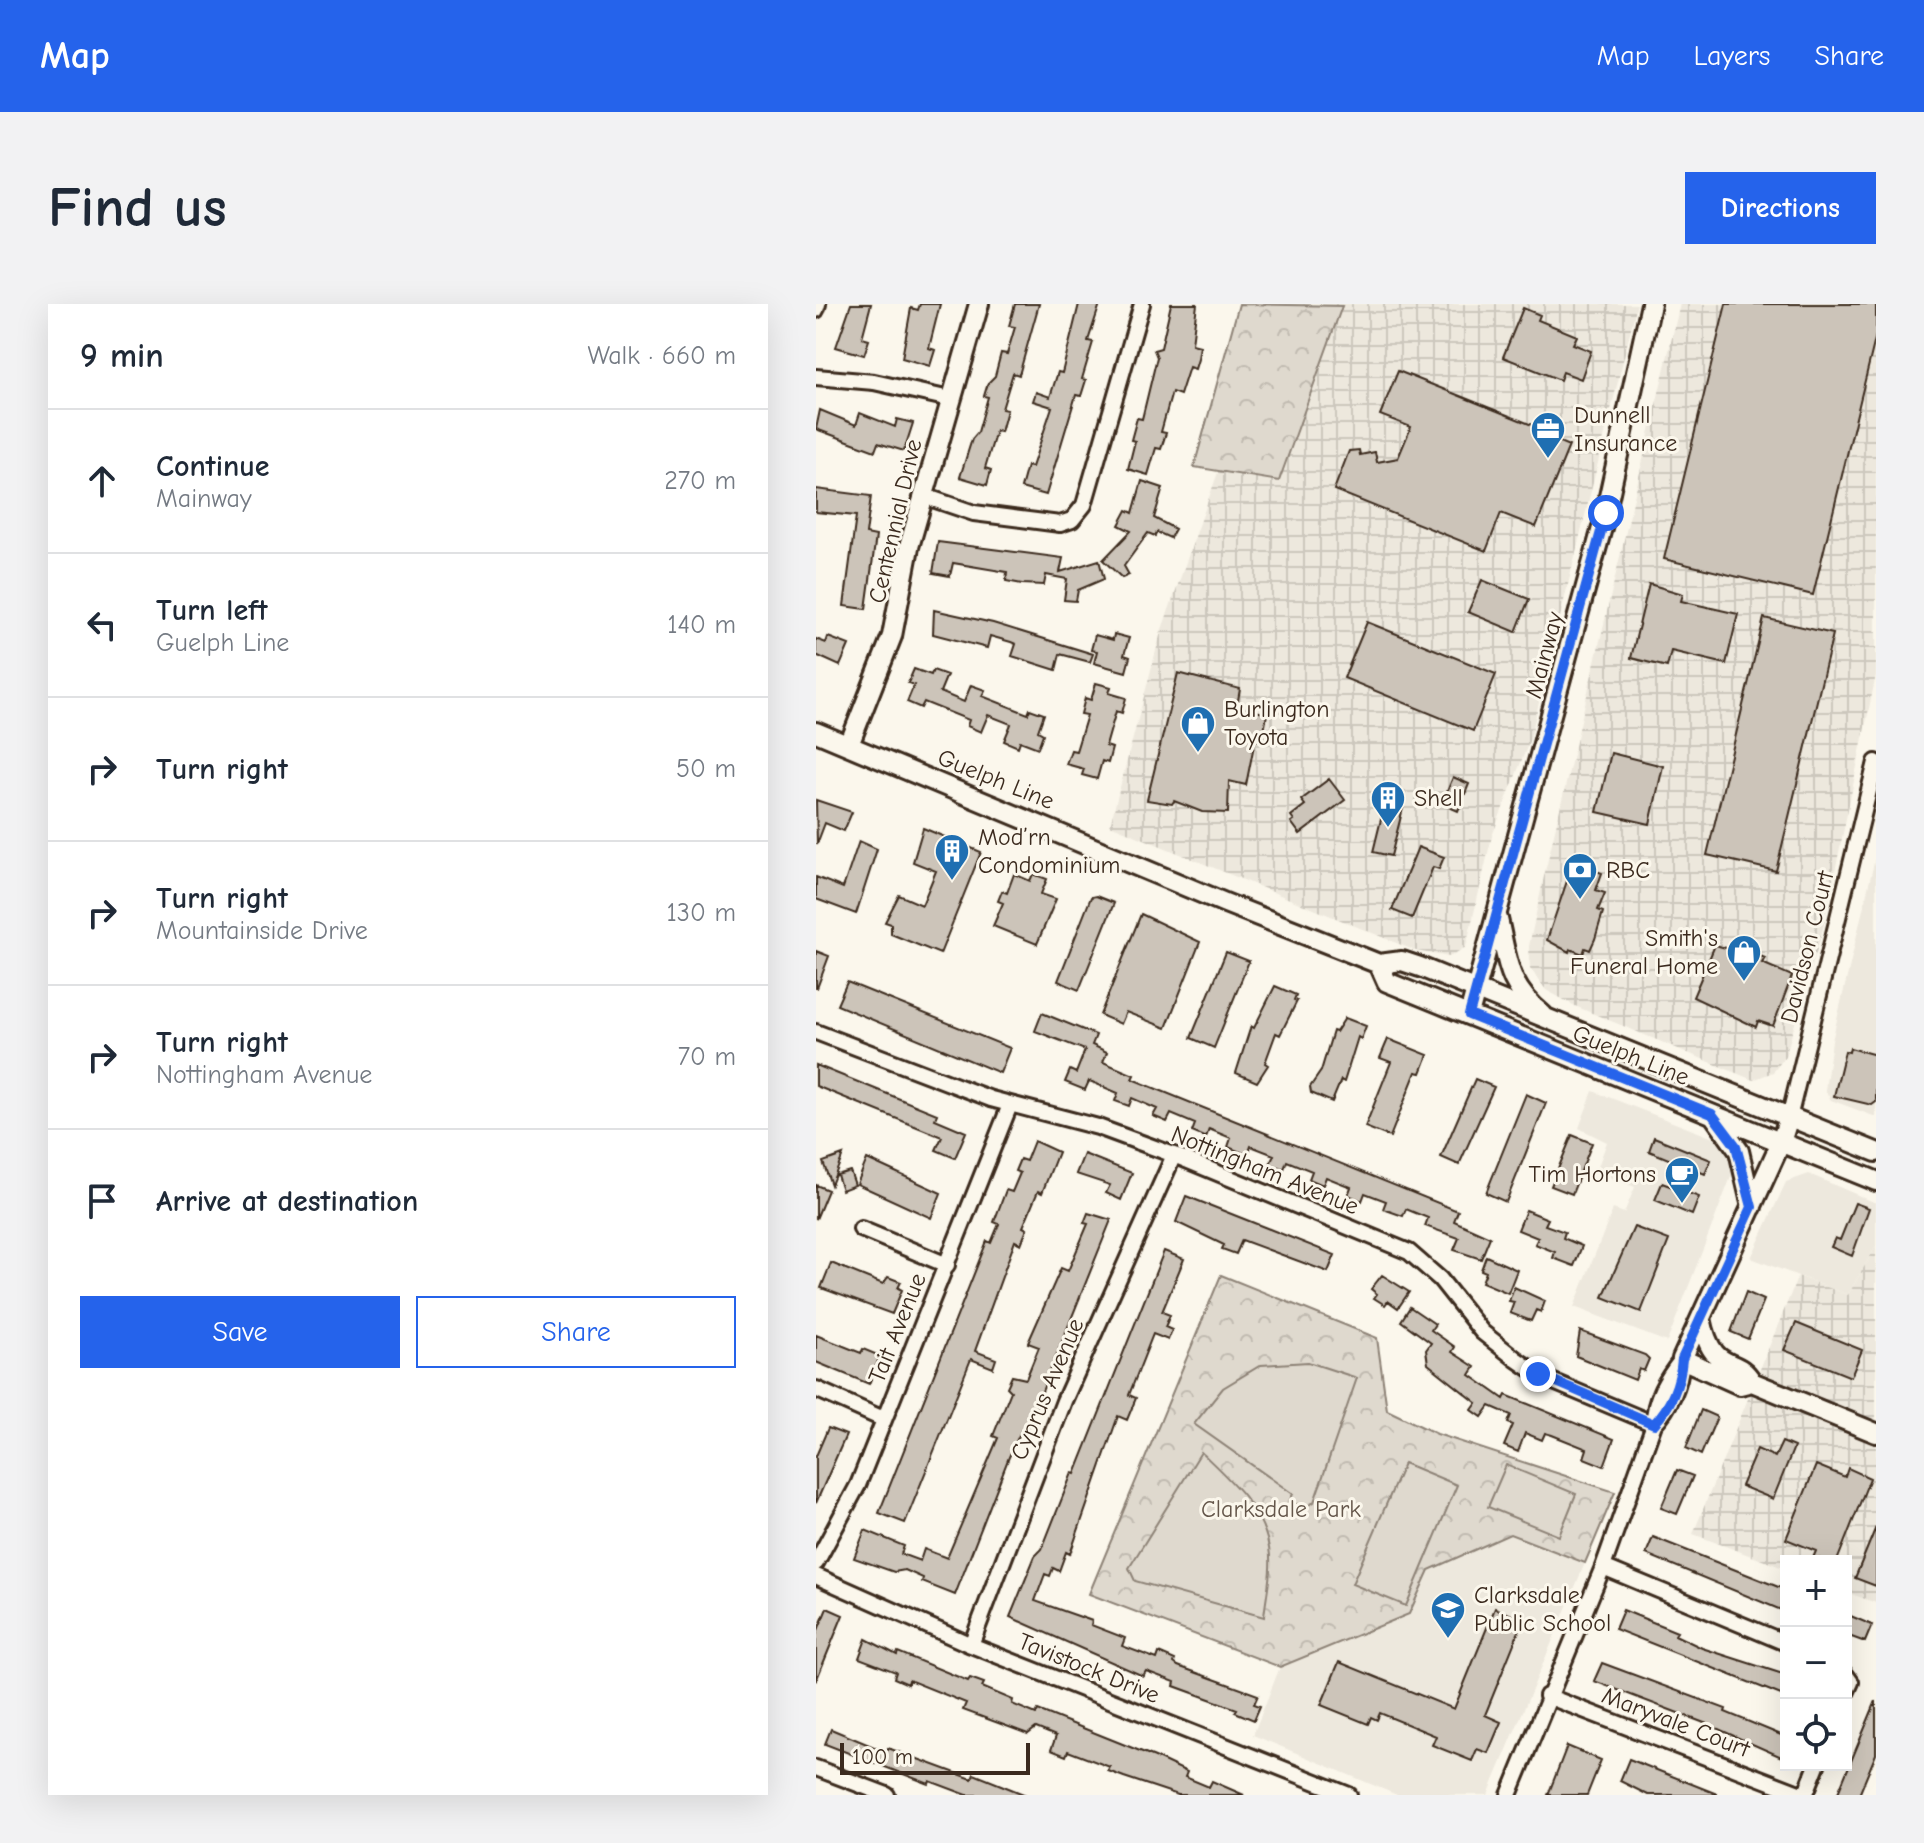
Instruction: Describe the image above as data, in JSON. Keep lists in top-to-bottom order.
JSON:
{
  "streets": {
    "main road": [
      "Centennial Drive",
      "Mainway",
      "Guelph Line",
      "Davidson Court"
    ],
    "street": [
      "Nottingham Avenue",
      "Tait Avenue",
      "Cyprus Avenue",
      "Tavistock Drive",
      "Maryvale Court"
    ]
  },
  "crossings": [
    ["Centennial Drive", "Guelph Line"],
    ["Mainway", "Guelph Line"],
    ["Guelph Line", "Davidson Court"],
    ["Nottingham Avenue", "Tait Avenue"],
    ["Nottingham Avenue", "Cyprus Avenue"],
    ["Cyprus Avenue", "Tavistock Drive"]
  ],
  "parks": ["Clarksdale Park"],
  "places": {
    "office": ["Dunnell Insurance"],
    "shop": ["Burlington Toyota", "Smith's Funeral Home"],
    "building": ["Shell", "Mod’rn Condominium"],
    "bank": ["RBC"],
    "cafe": ["Tim Hortons"],
    "school or university": ["Clarksdale Public School"]
  },
  "scale_bar": "100 m",
  "page": {
    "header": "Map",
    "nav": ["Map", "Layers", "Share"],
    "buttons": [
      "Directions",
      ["Save", "Share"]
    ],
    "title": "Find us",
    "heading": ["9 min", "Walk · 660 m"],
    "list": [
      ["Continue", "Mainway", "270 m"],
      ["Turn left", "Guelph Line", "140 m"],
      ["Turn right", "50 m"],
      ["Turn right", "Mountainside Drive", "130 m"],
      ["Turn right", "Nottingham Avenue", "70 m"],
      "Arrive at destination"
    ],
    "map_buttons": ["+", "−"],
    "scale": "100 m"
  }
}
